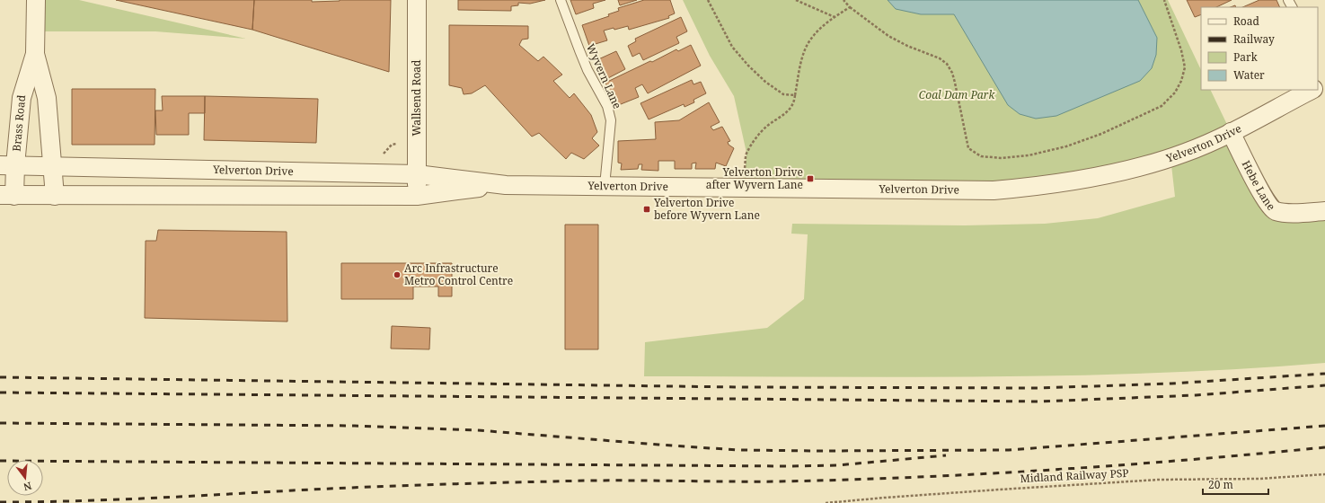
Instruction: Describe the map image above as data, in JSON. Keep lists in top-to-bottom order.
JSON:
{
  "streets": {
    "street": [
      "Wallsend Road",
      "Brass Road",
      "Yelverton Drive",
      "Hebe Lane"
    ],
    "lane": ["Wyvern Lane"],
    "path": ["Midland Railway PSP"]
  },
  "crossings": [
    ["Wyvern Lane", "Yelverton Drive"],
    ["Wallsend Road", "Yelverton Drive"],
    ["Brass Road", "Yelverton Drive"],
    ["Yelverton Drive", "Hebe Lane"]
  ],
  "parks": ["Coal Dam Park"],
  "places": {
    "transit": ["Yelverton Drive after Wyvern Lane", "Yelverton Drive before Wyvern Lane"],
    "other": ["Arc Infrastructure Metro Control Centre"]
  },
  "legend": [
    "Road",
    "Railway",
    "Park",
    "Water"
  ],
  "scale_bar": "20 m",
  "north": "bottom"
}
